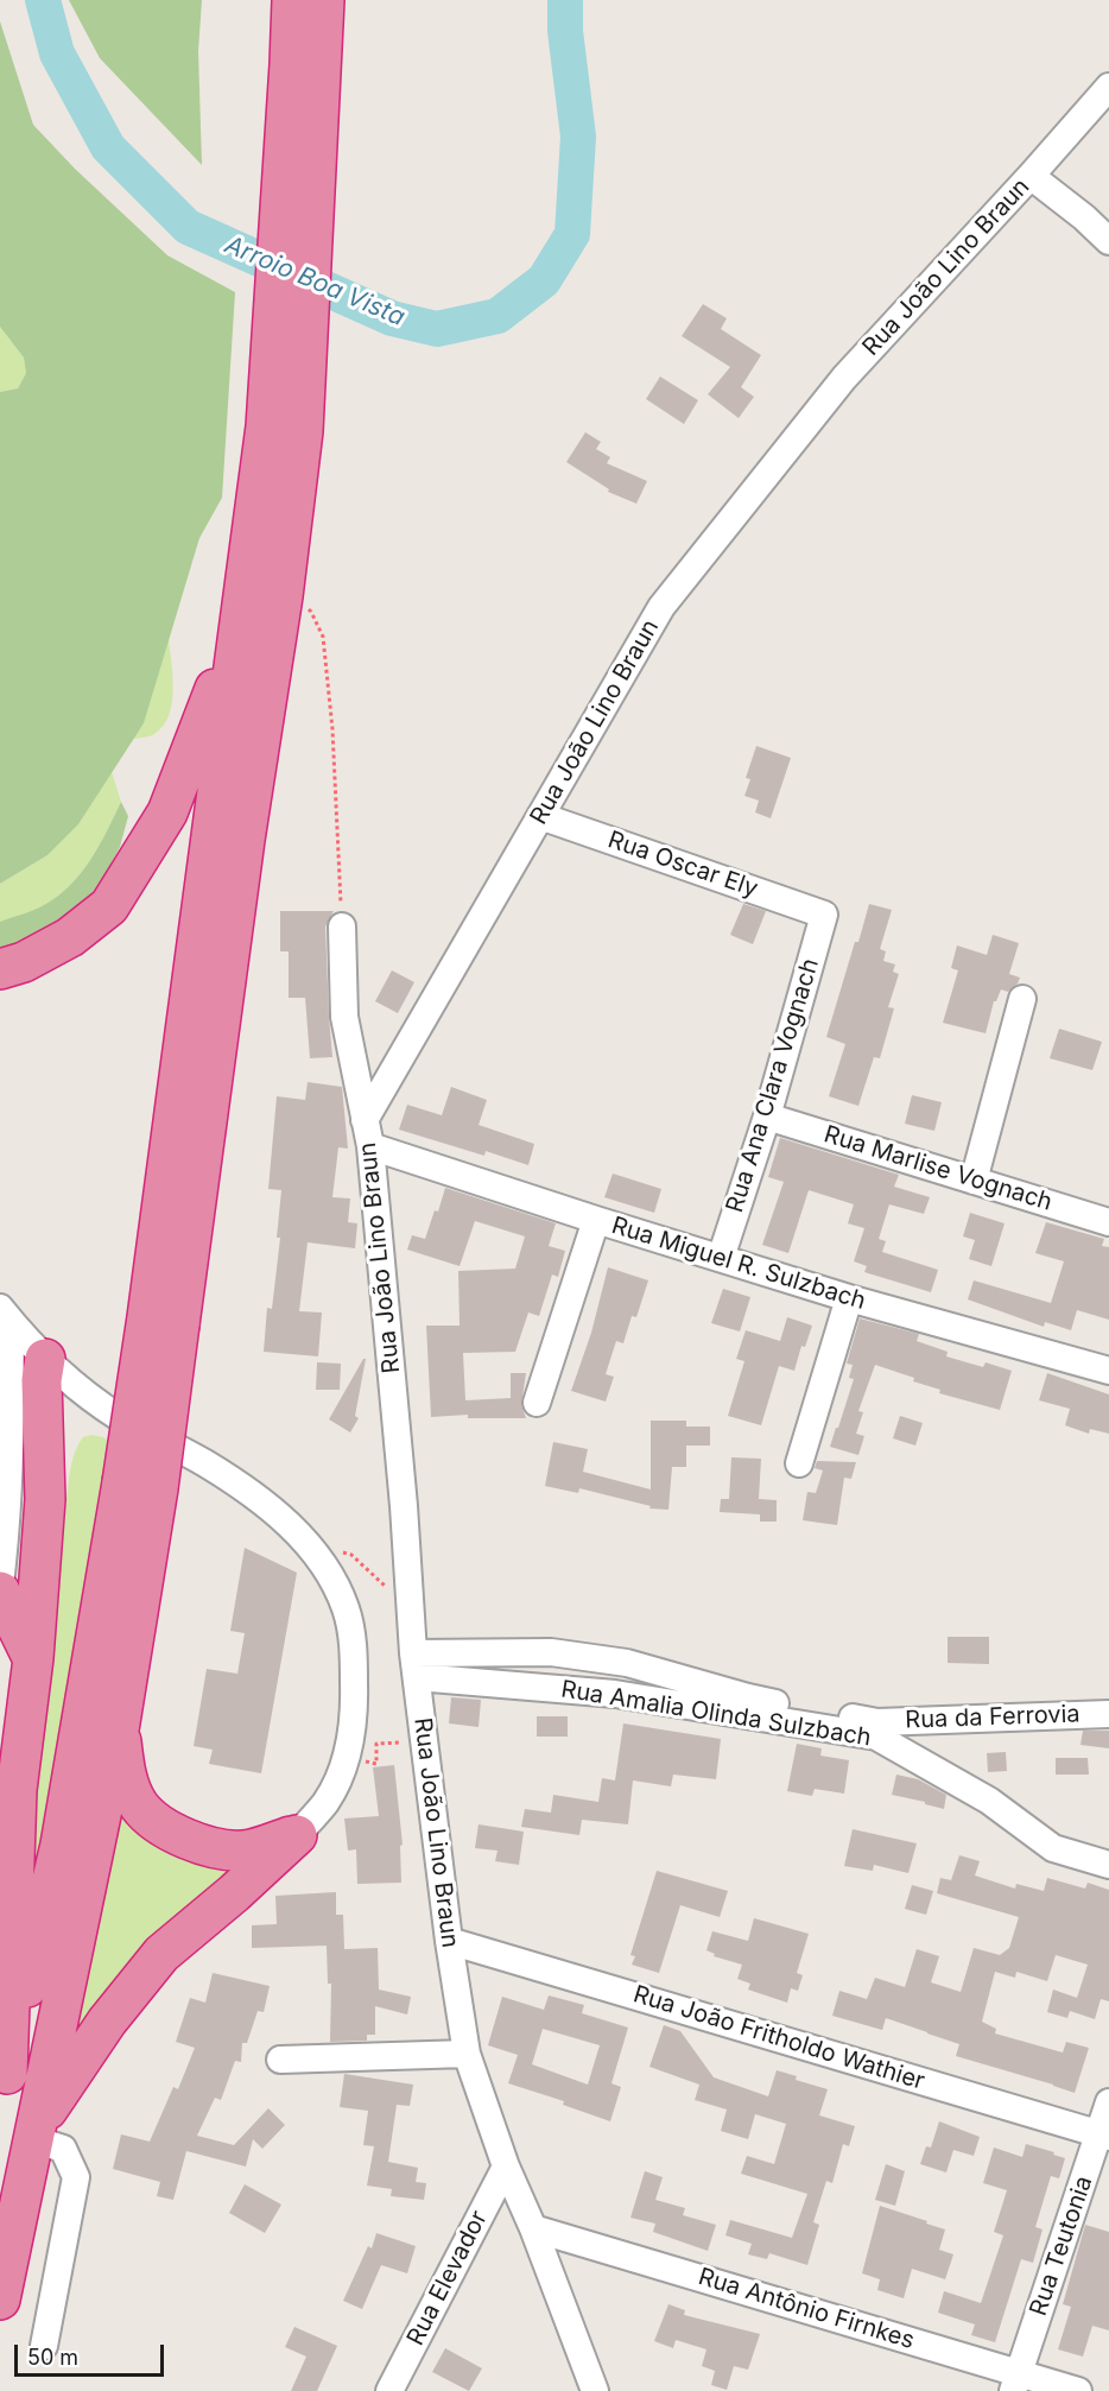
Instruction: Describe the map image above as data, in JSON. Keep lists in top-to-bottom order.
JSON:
{
  "streets": {
    "street": [
      "Rua João Lino Braun",
      "Rua Oscar Ely",
      "Rua Ana Clara Vognach",
      "Rua Marlise Vognach",
      "Rua Miguel R. Sulzbach",
      "Rua Amalia Olinda Sulzbach",
      "Rua da Ferrovia",
      "Rua João Fritholdo Wathier",
      "Rua Teutonia",
      "Rua Elevador",
      "Rua Antônio Firnkes"
    ]
  },
  "crossings": [
    ["Rua João Lino Braun", "Rua Oscar Ely"],
    ["Rua João Lino Braun", "Rua Miguel R. Sulzbach"],
    ["Rua João Lino Braun", "Rua Amalia Olinda Sulzbach"],
    ["Rua João Lino Braun", "Rua da Ferrovia"],
    ["Rua João Lino Braun", "Rua João Fritholdo Wathier"],
    ["Rua João Lino Braun", "Rua Elevador"],
    ["Rua João Lino Braun", "Rua Antônio Firnkes"],
    ["Rua Oscar Ely", "Rua Ana Clara Vognach"],
    ["Rua Ana Clara Vognach", "Rua Marlise Vognach"],
    ["Rua Ana Clara Vognach", "Rua Miguel R. Sulzbach"],
    ["Rua Amalia Olinda Sulzbach", "Rua da Ferrovia"],
    ["Rua João Fritholdo Wathier", "Rua Teutonia"],
    ["Rua Teutonia", "Rua Antônio Firnkes"]
  ],
  "water": ["Arroio Boa Vista"],
  "scale_bar": "50 m"
}
